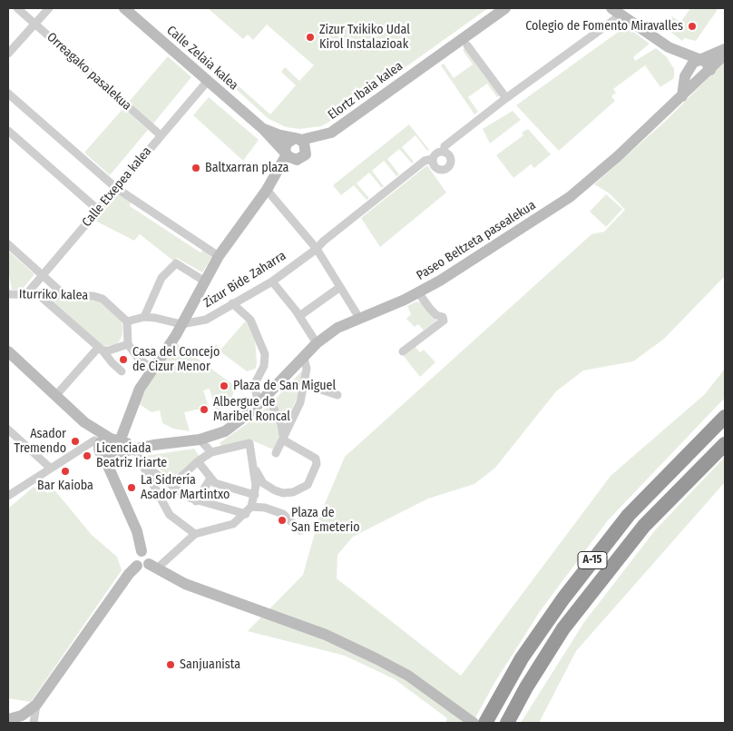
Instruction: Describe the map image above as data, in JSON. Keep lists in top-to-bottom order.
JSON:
{
  "streets": {
    "highway": ["A-15"],
    "street": [
      "Calle Zelaia kalea",
      "Orreagako pasalekua",
      "Elortz Ibaia kalea",
      "Calle Etxepea kalea",
      "Paseo Beltzeta pasealekua",
      "Zizur Bide Zaharra",
      "Iturriko kalea"
    ]
  },
  "crossings": [
    ["Calle Zelaia kalea", "Elortz Ibaia kalea"],
    ["Calle Zelaia kalea", "Calle Etxepea kalea"],
    ["Orreagako pasalekua", "Calle Etxepea kalea"],
    ["Elortz Ibaia kalea", "Zizur Bide Zaharra"],
    ["Calle Etxepea kalea", "Iturriko kalea"]
  ],
  "places": [
    "Colegio de Fomento Miravalles",
    "Zizur Txikiko Udal Kirol Instalazioak",
    "Baltxarran plaza",
    "Casa del Concejo de Cizur Menor",
    "Plaza de San Miguel",
    "Albergue de Maribel Roncal",
    "Asador Tremendo",
    "Licenciada Beatriz Iriarte",
    "Bar Kaioba",
    "La Sidrería Asador Martintxo",
    "Plaza de San Emeterio",
    "Sanjuanista"
  ]
}
